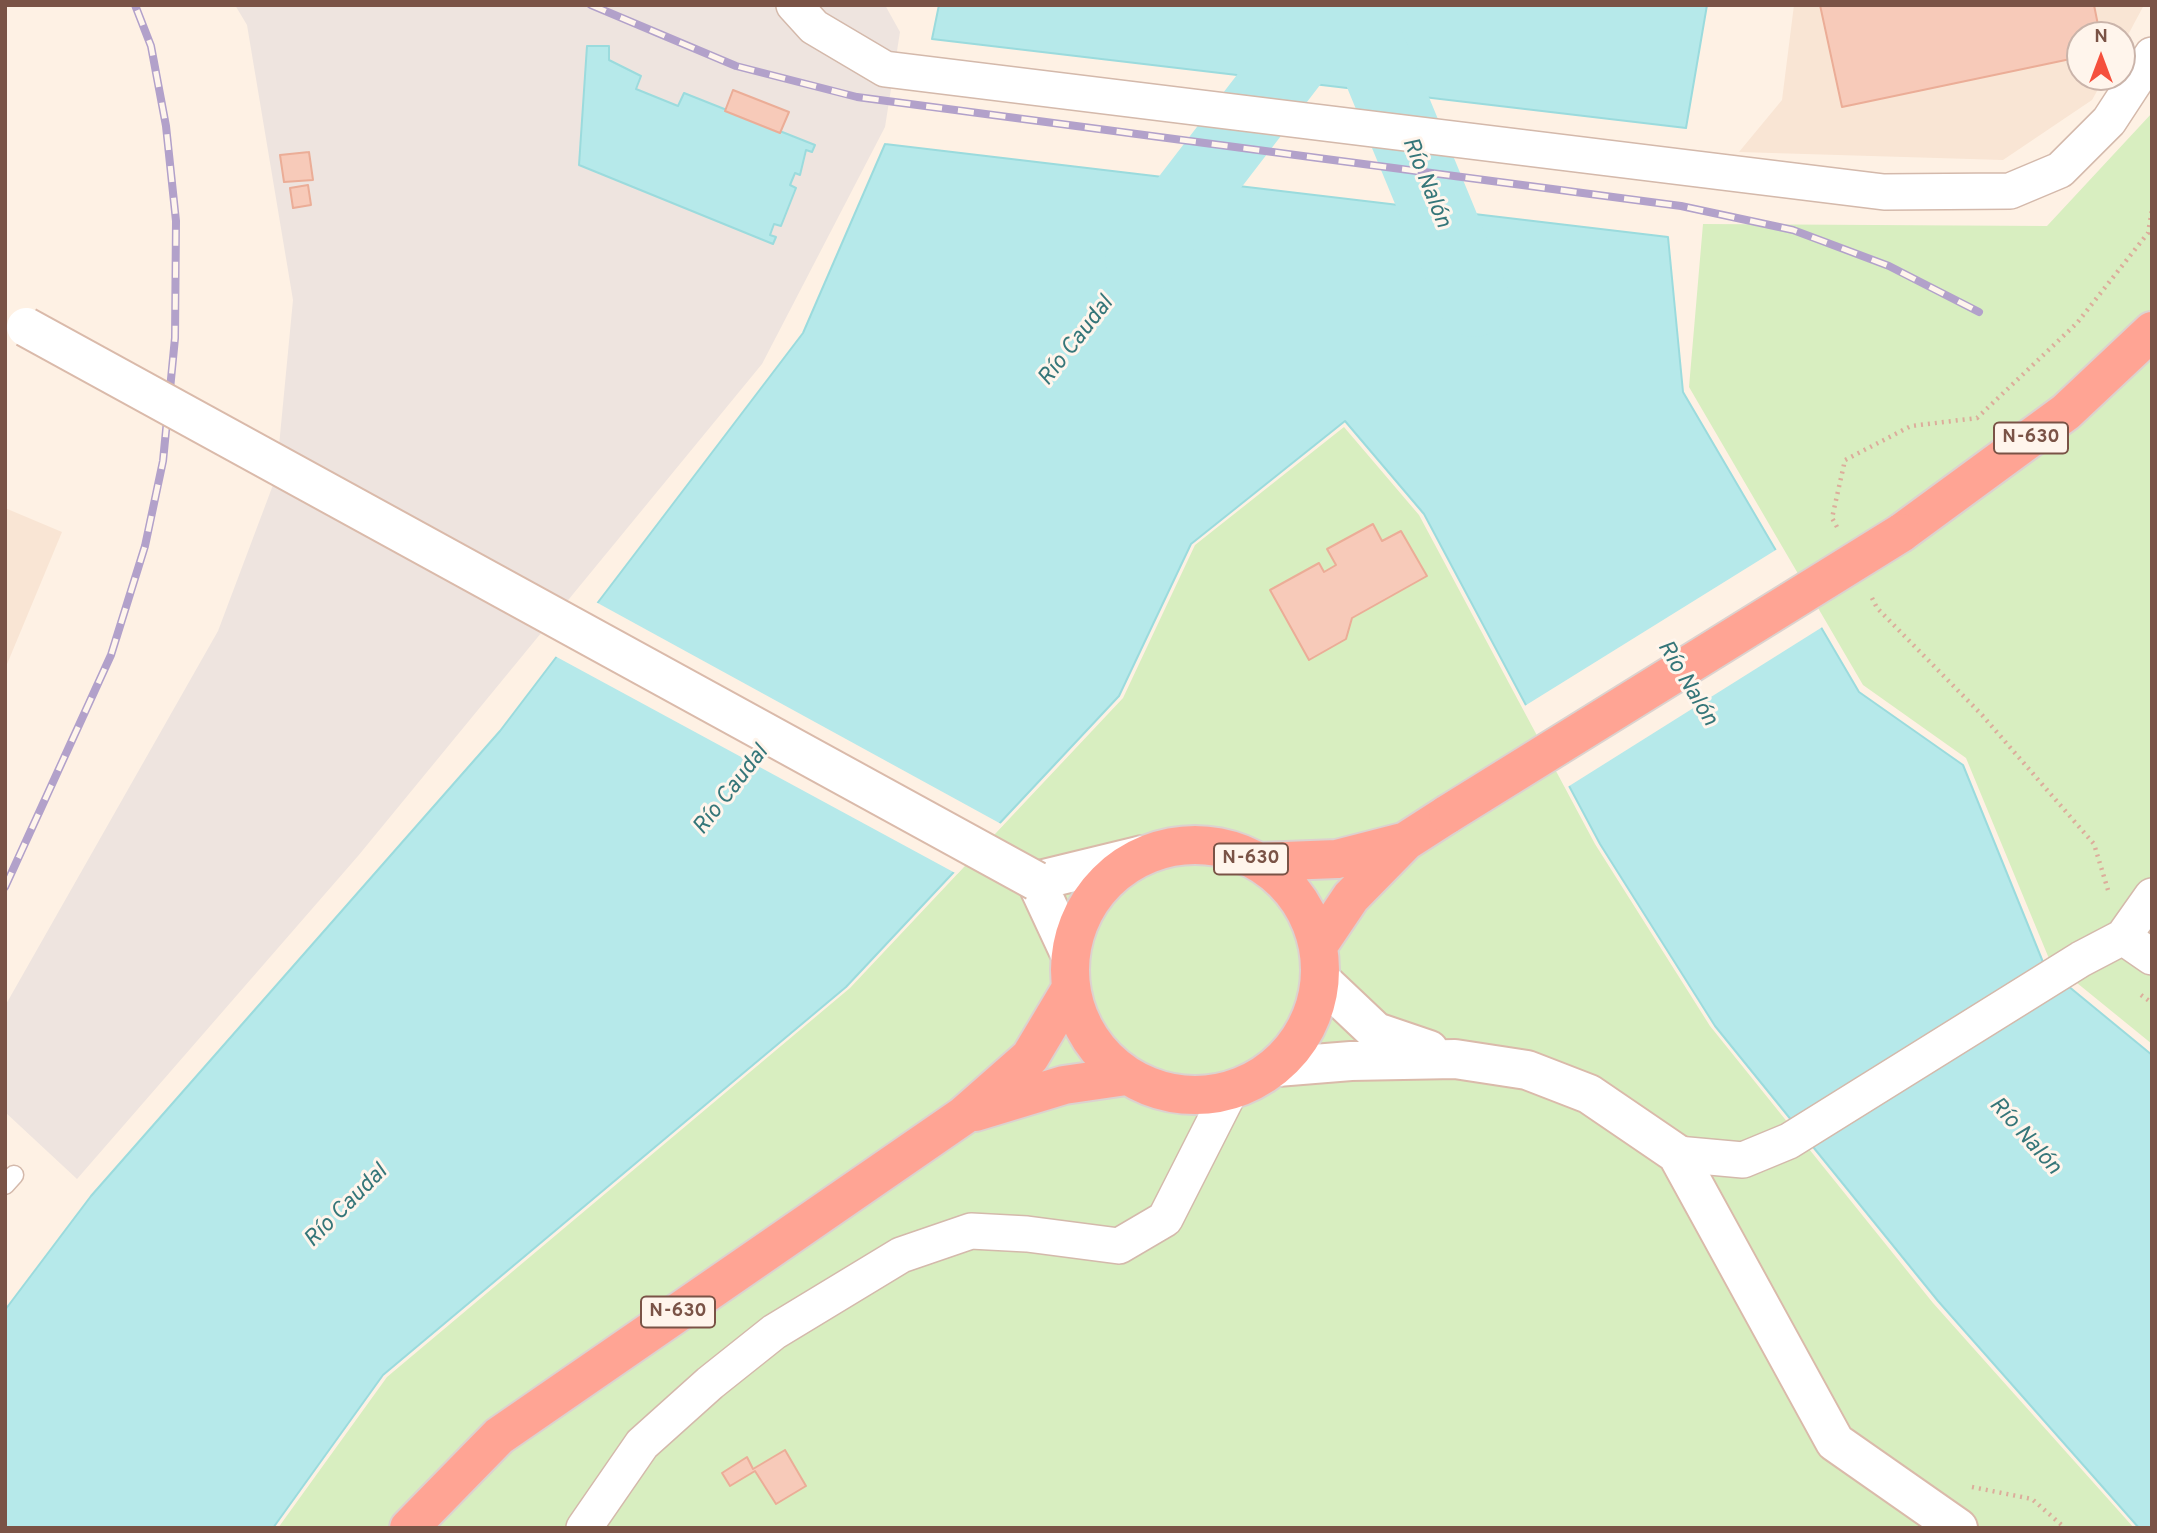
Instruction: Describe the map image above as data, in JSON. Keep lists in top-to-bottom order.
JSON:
{
  "streets": {
    "highway": ["N-630"]
  },
  "water": ["Río Nalón", "Río Caudal"],
  "north": "top"
}
